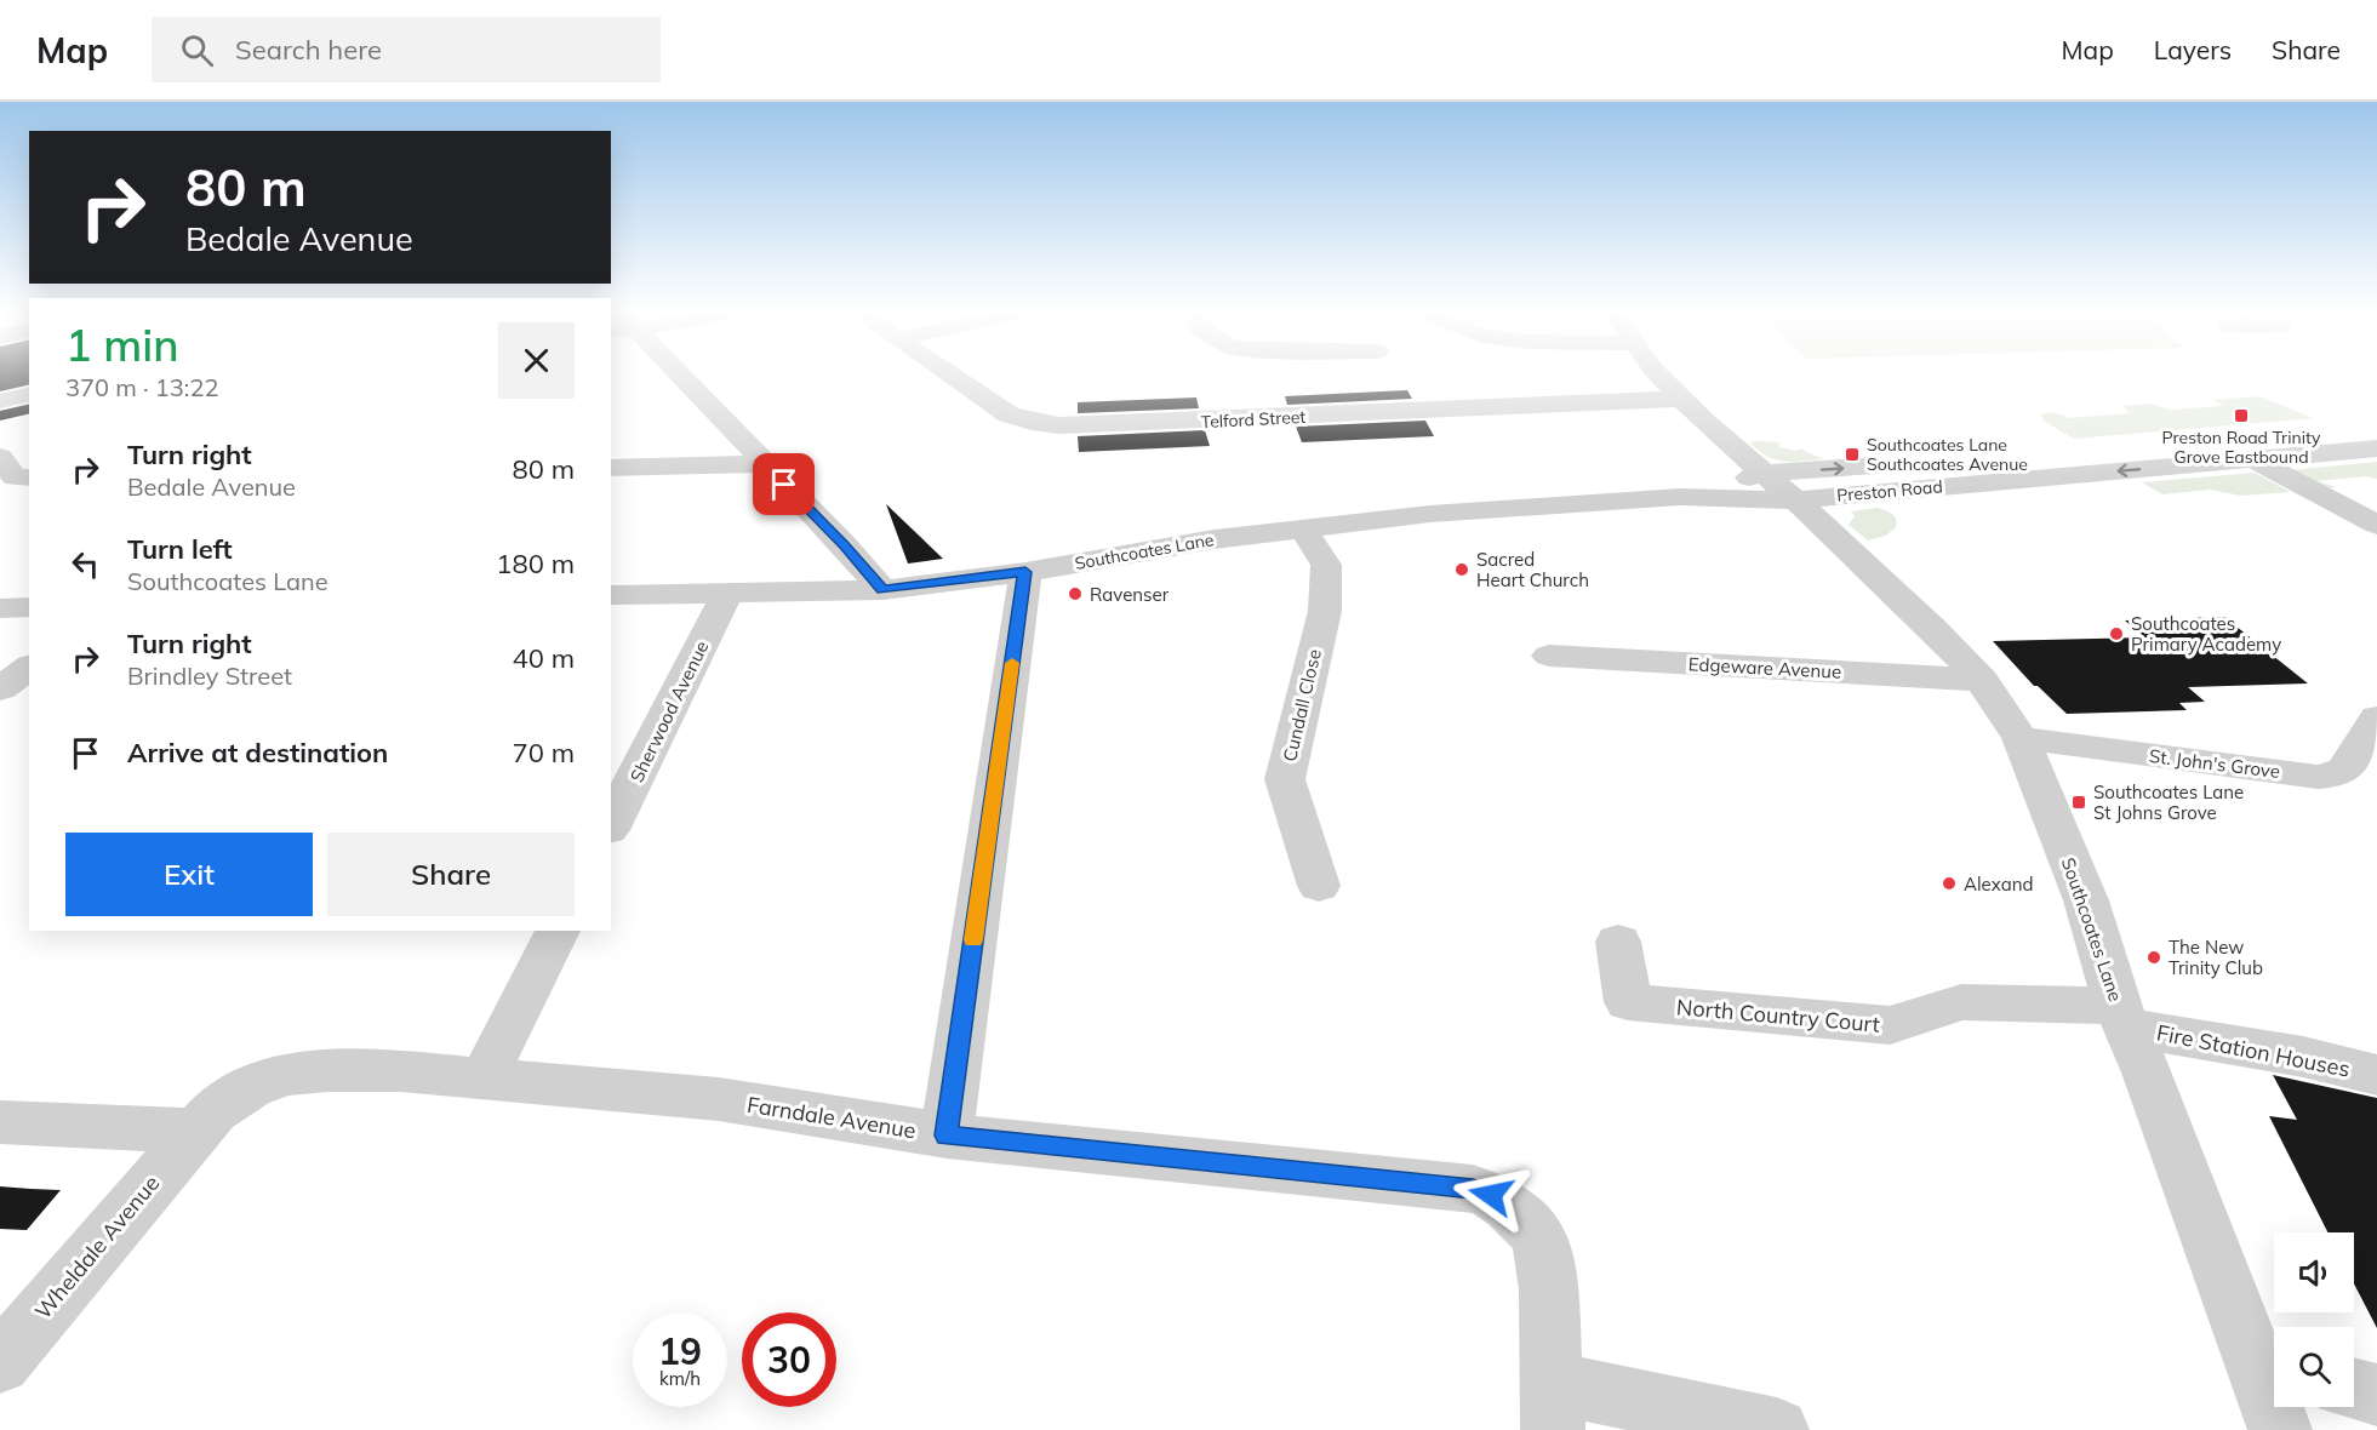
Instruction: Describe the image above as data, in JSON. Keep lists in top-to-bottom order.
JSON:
{
  "streets": {
    "street": [
      "Telford Street",
      "Preston Road",
      "Southcoates Lane",
      "Edgeware Avenue",
      "Cundall Close",
      "Sherwood Avenue",
      "St. John's Grove",
      "North Country Court",
      "Fire Station Houses",
      "Farndale Avenue",
      "Wheldale Avenue"
    ]
  },
  "crossings": [
    ["Preston Road", "Southcoates Lane"],
    ["Southcoates Lane", "Edgeware Avenue"],
    ["Southcoates Lane", "Cundall Close"],
    ["Southcoates Lane", "Sherwood Avenue"],
    ["Southcoates Lane", "St. John's Grove"],
    ["Southcoates Lane", "North Country Court"],
    ["Southcoates Lane", "Fire Station Houses"],
    ["North Country Court", "Fire Station Houses"],
    ["Farndale Avenue", "Wheldale Avenue"]
  ],
  "places": {
    "transit": ["Preston Road Trinity Grove Eastbound", "Southcoates Lane Southcoates Avenue", "Southcoates Lane St Johns Grove"],
    "other": [
      "Sacred Heart Church",
      "Ravenser",
      "Southcoates Primary Academy",
      "Alexand",
      "The New Trinity Club"
    ]
  },
  "page": {
    "header": "Map",
    "search": "Search here",
    "nav": ["Map", "Layers", "Share"],
    "turn": ["80 m", "Bedale Avenue"],
    "heading": ["1 min", "370 m · 13:22"],
    "list": [
      {
        "name": "Turn right",
        "note": "Bedale Avenue",
        "value": "80 m"
      },
      {
        "name": "Turn left",
        "note": "Southcoates Lane",
        "value": "180 m"
      },
      {
        "name": "Turn right",
        "note": "Brindley Street",
        "value": "40 m"
      },
      {
        "name": "Arrive at destination",
        "value": "70 m"
      }
    ],
    "buttons": ["Exit", "Share"],
    "speed": "19 km/h",
    "limit": "30"
  }
}
